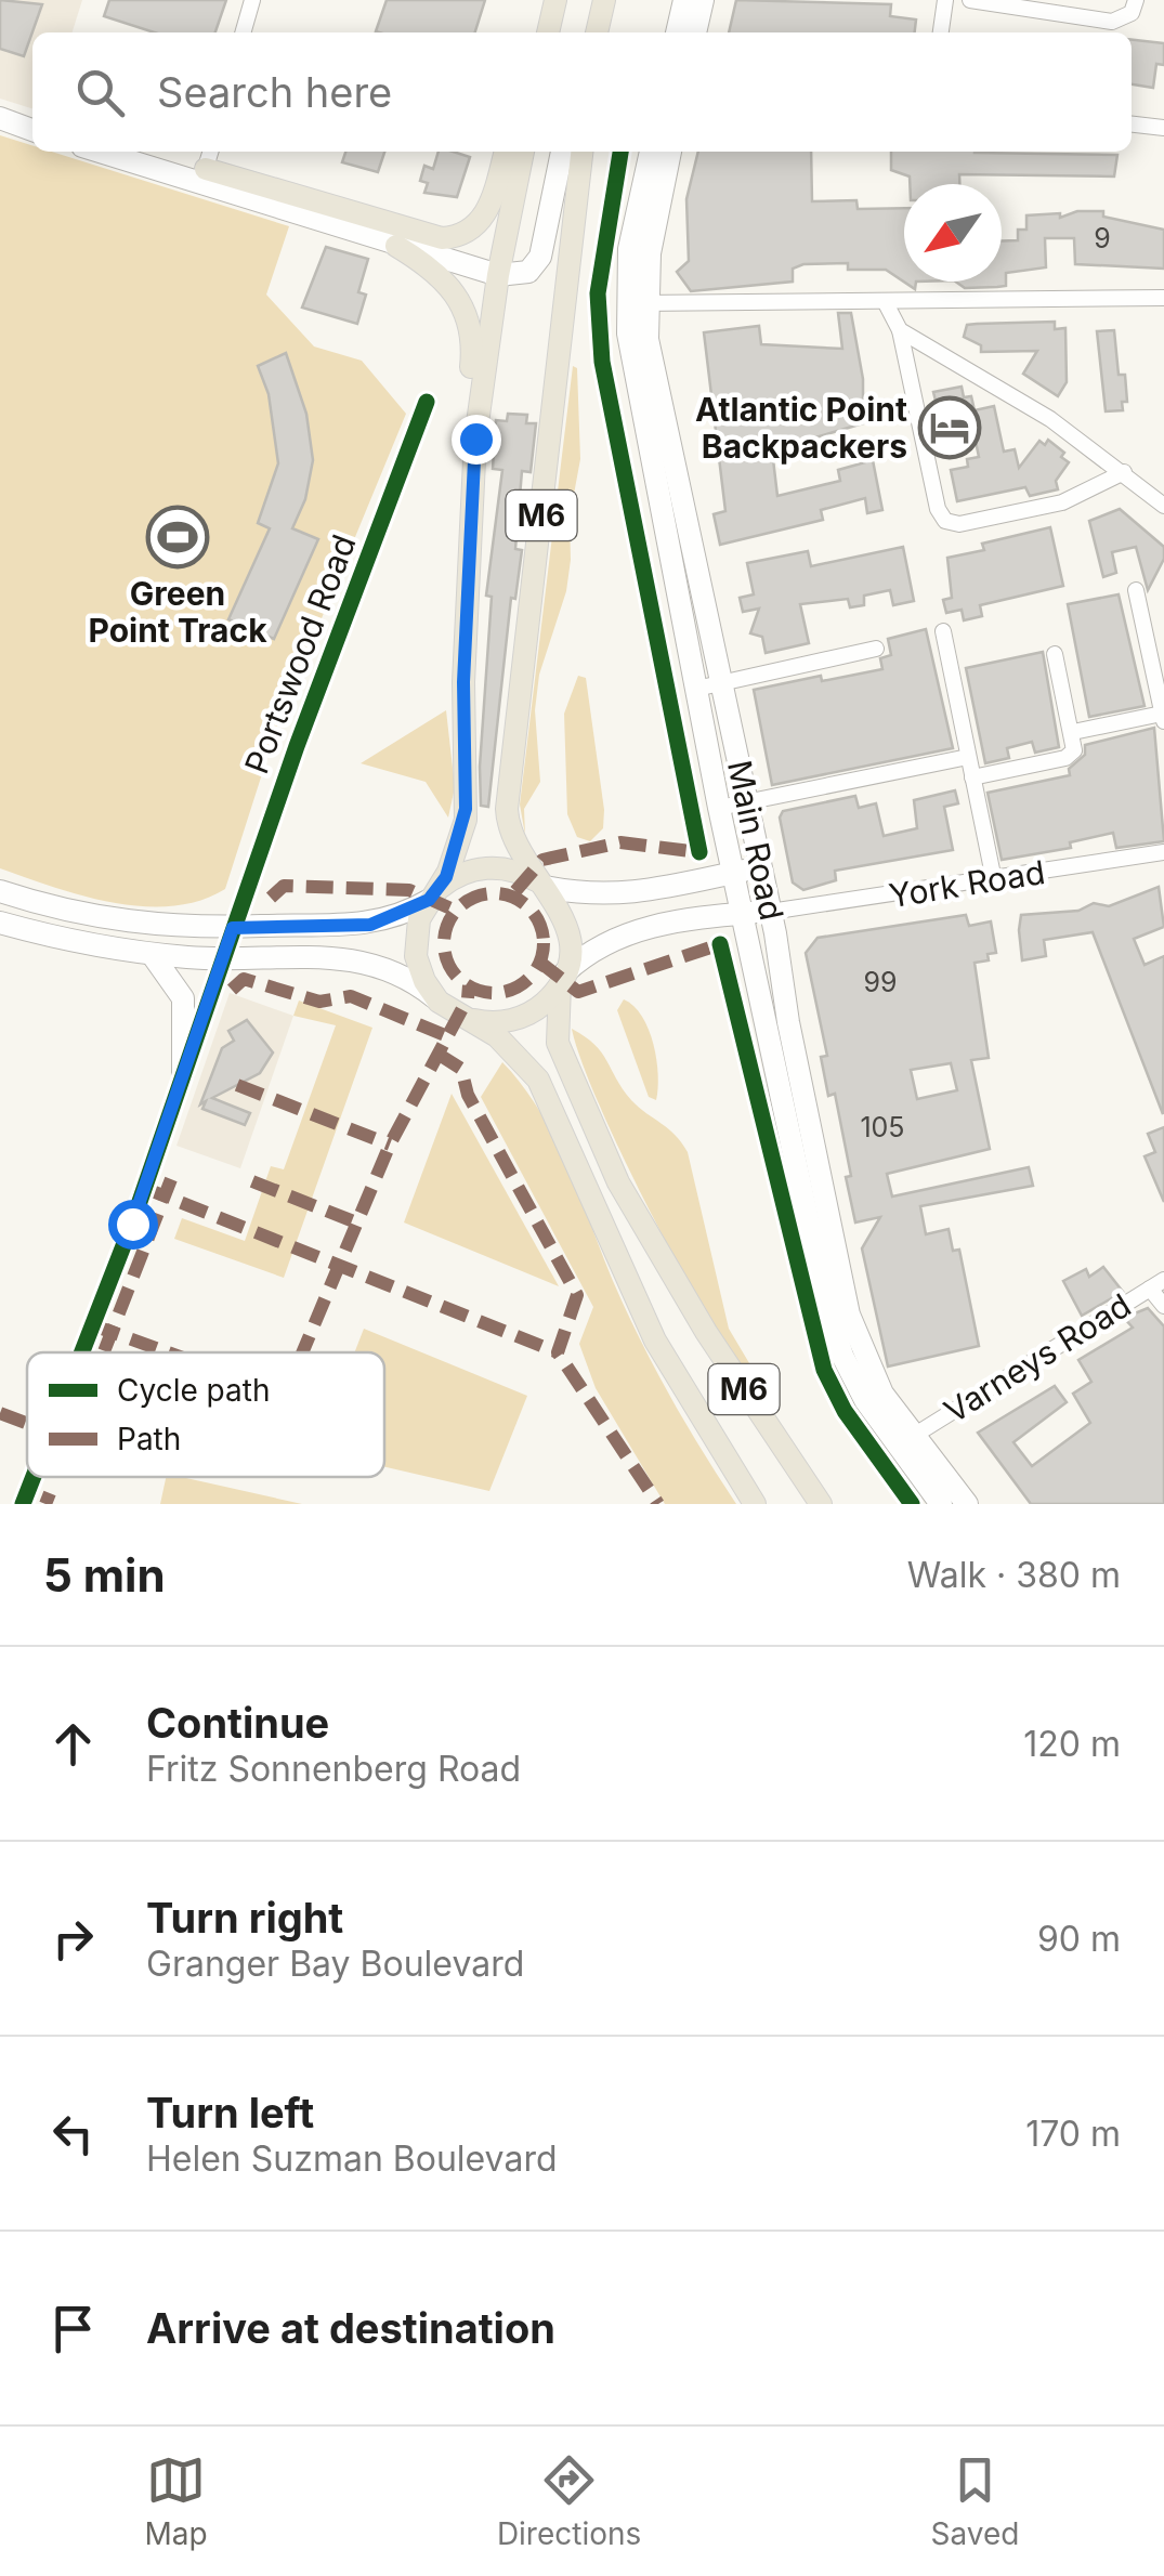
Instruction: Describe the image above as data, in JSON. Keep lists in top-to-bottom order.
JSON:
{
  "streets": {
    "main road": ["M6", "Main Road"],
    "street": ["Portswood Road", "York Road", "Varneys Road"]
  },
  "crossings": [
    ["Main Road", "York Road"],
    ["Main Road", "Varneys Road"]
  ],
  "places": {
    "hotel": ["Atlantic Point Backpackers"],
    "sports": ["Green Point Track"]
  },
  "house_numbers": ["9", "99", "105"],
  "legend": ["Cycle path", "Path"],
  "north": "bottom left",
  "page": {
    "search": "Search here",
    "heading": ["5 min", "Walk · 380 m"],
    "list": [
      ["Continue", "Fritz Sonnenberg Road", "120 m"],
      ["Turn right", "Granger Bay Boulevard", "90 m"],
      ["Turn left", "Helen Suzman Boulevard", "170 m"],
      "Arrive at destination"
    ],
    "nav": ["Map", "Directions", "Saved"]
  }
}
